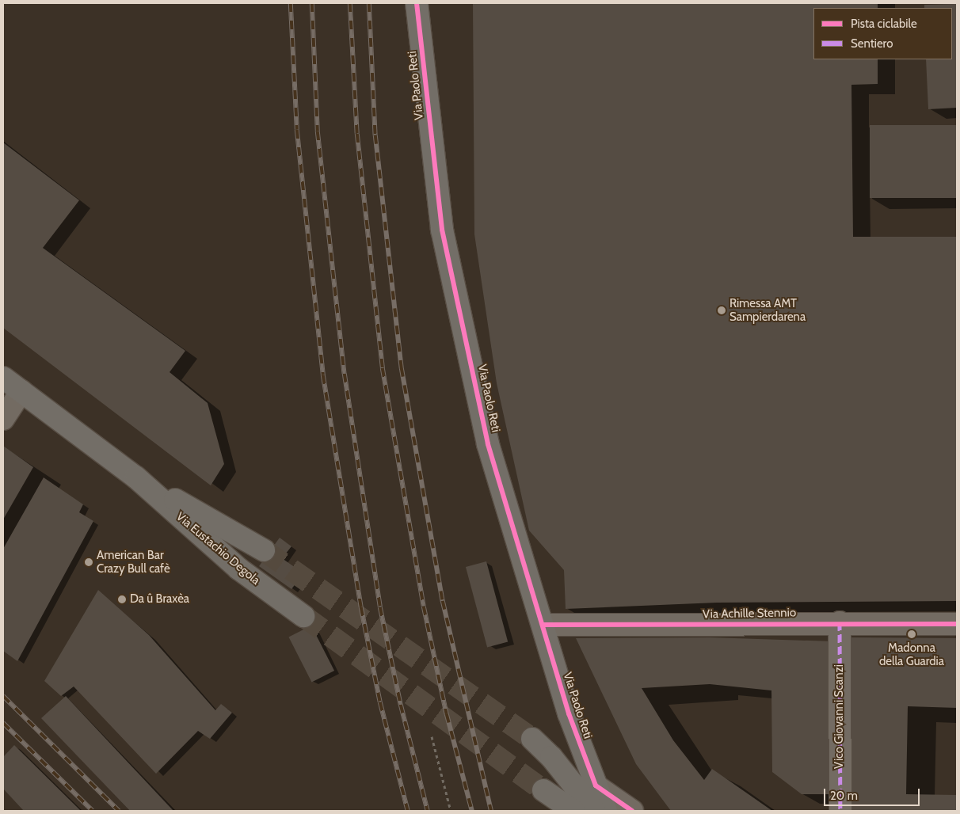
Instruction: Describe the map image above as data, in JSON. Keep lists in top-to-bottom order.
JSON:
{
  "streets": {
    "main road": ["Via Paolo Reti", "Via Eustachio Degola"],
    "street": ["Via Achille Stennio", "Vico Giovanni Scanzi"]
  },
  "crossings": [
    ["Via Paolo Reti", "Via Achille Stennio"],
    ["Via Achille Stennio", "Vico Giovanni Scanzi"]
  ],
  "places": [
    "Rimessa AMT Sampierdarena",
    "American Bar Crazy Bull cafè",
    "Da û Braxèa",
    "Madonna della Guardia"
  ],
  "legend": ["Pista ciclabile", "Sentiero"],
  "scale_bar": "20 m"
}
